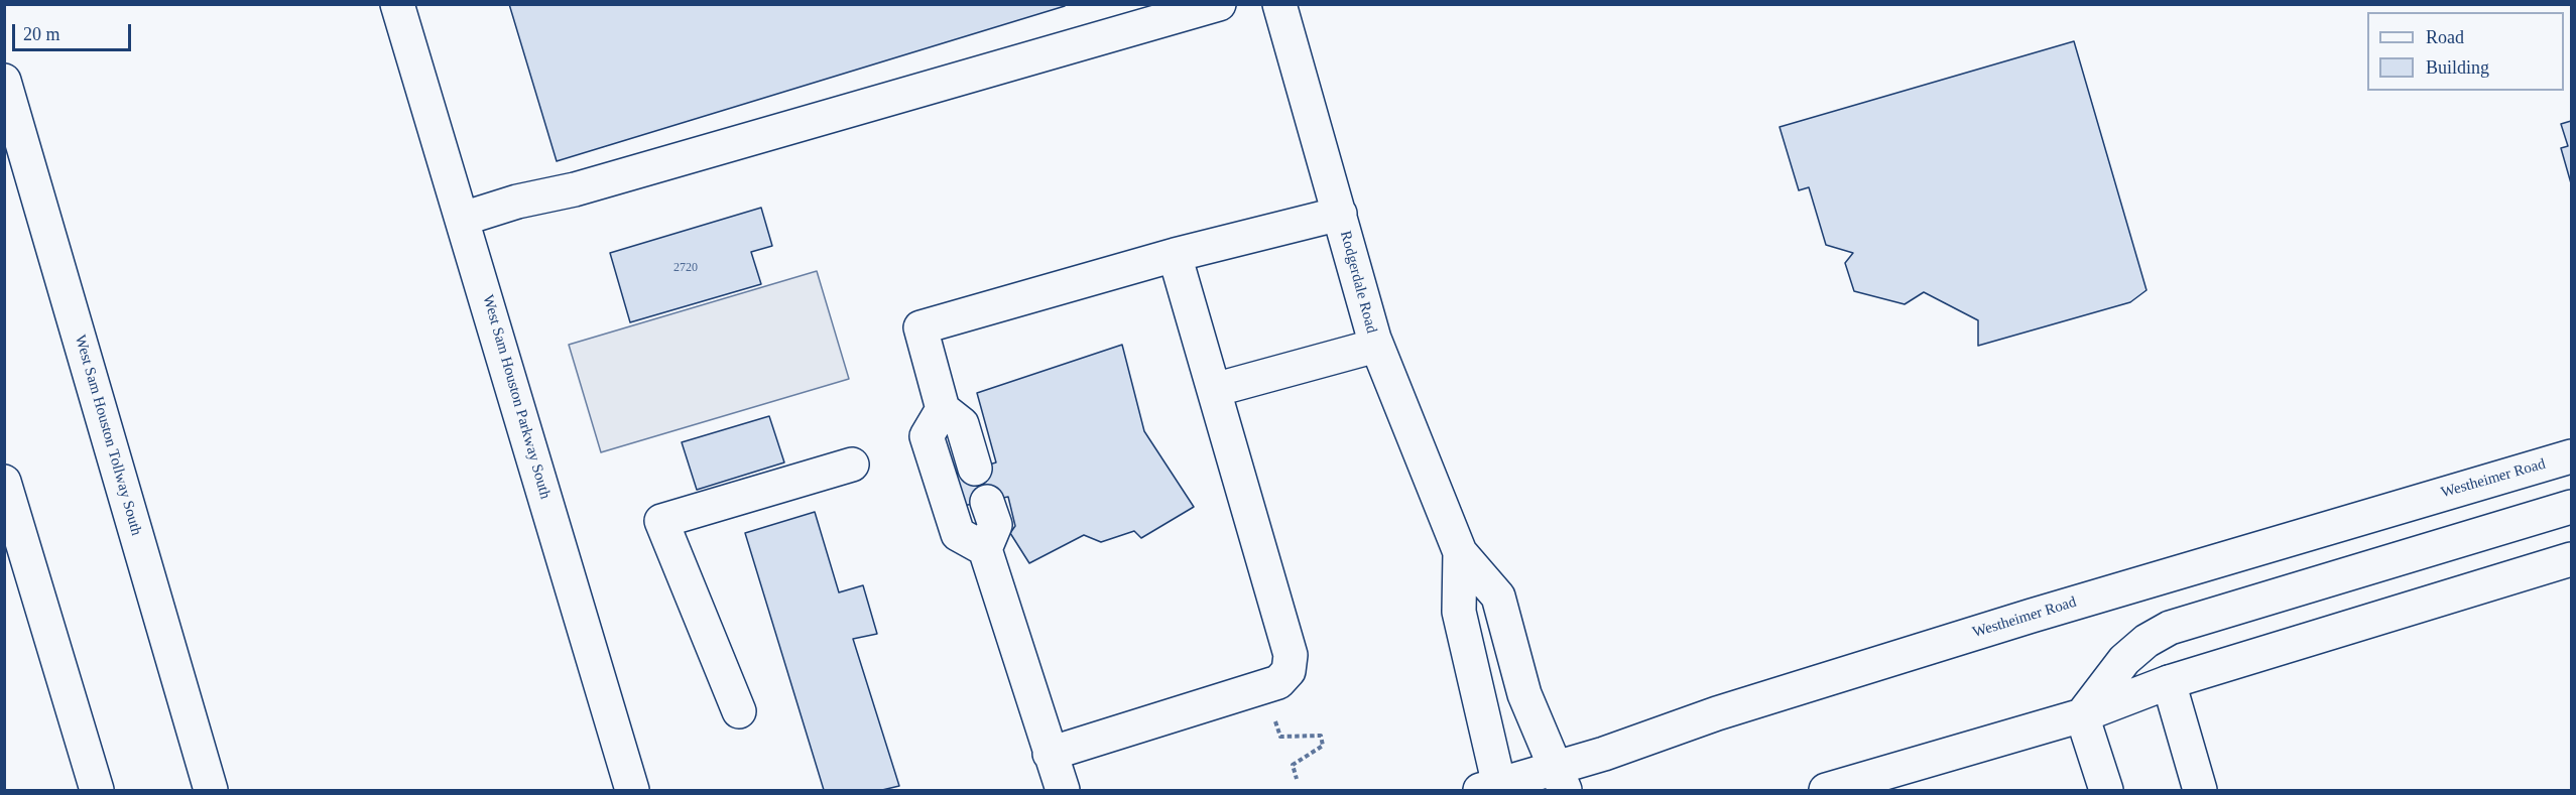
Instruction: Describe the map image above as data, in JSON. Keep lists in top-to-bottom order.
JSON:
{
  "streets": {
    "main road": [
      "Rodgerdale Road",
      "West Sam Houston Parkway South",
      "West Sam Houston Tollway South",
      "Westheimer Road"
    ]
  },
  "crossings": [
    ["Rodgerdale Road", "Westheimer Road"]
  ],
  "house_numbers": ["2720"],
  "legend": ["Road", "Building"],
  "scale_bar": "20 m"
}
